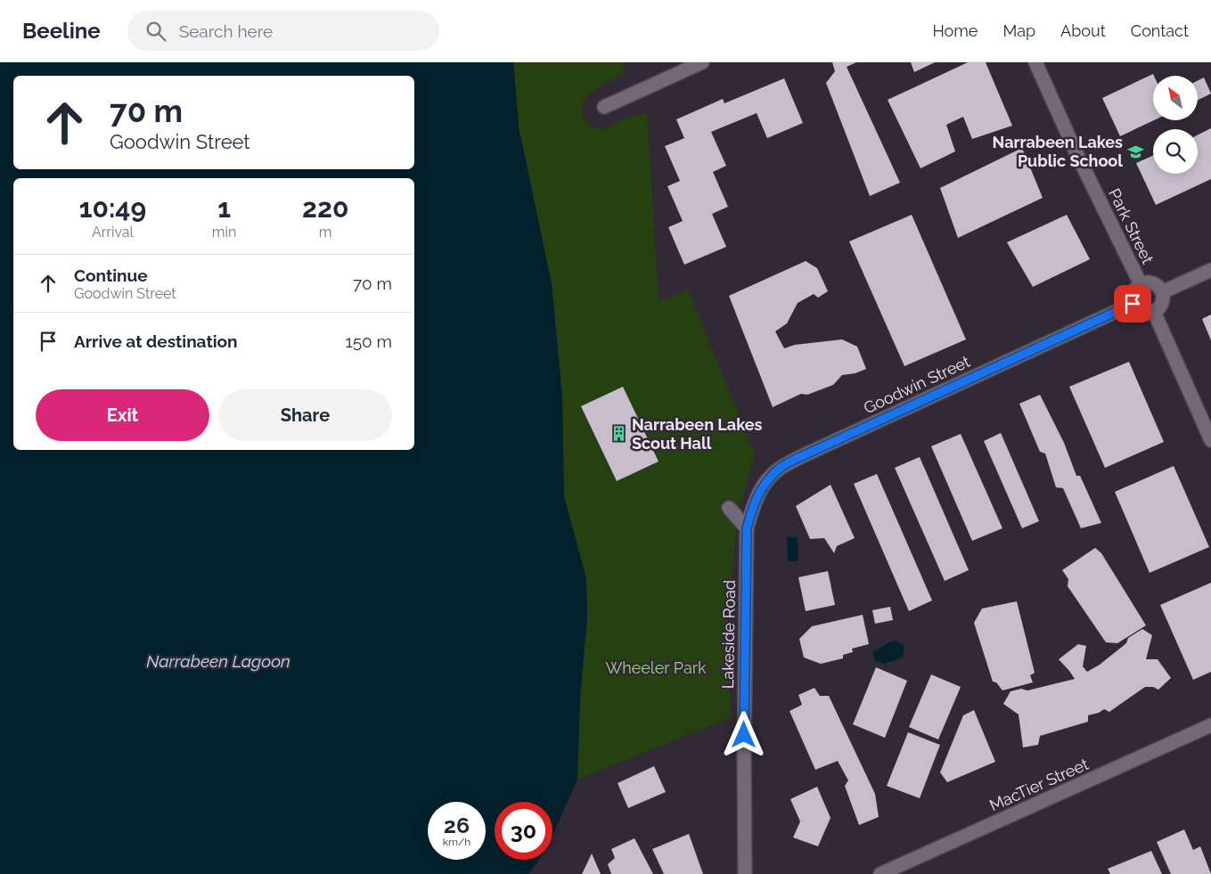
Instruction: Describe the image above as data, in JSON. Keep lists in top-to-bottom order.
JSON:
{
  "streets": {
    "street": [
      "Park Street",
      "Goodwin Street",
      "Lakeside Road",
      "MacTier Street"
    ]
  },
  "crossings": [
    ["Park Street", "Goodwin Street"],
    ["Goodwin Street", "Lakeside Road"]
  ],
  "water": ["Narrabeen Lagoon"],
  "parks": ["Wheeler Park"],
  "places": {
    "school or university": ["Narrabeen Lakes Public School"],
    "building": ["Narrabeen Lakes Scout Hall"]
  },
  "north": "top left",
  "page": {
    "header": "Beeline",
    "search": "Search here",
    "nav": [
      "Home",
      "Map",
      "About",
      "Contact"
    ],
    "turn": ["70 m", "Goodwin Street"],
    "eta": [
      "10:49",
      "Arrival",
      "1",
      "min",
      "220",
      "m"
    ],
    "list": [
      {
        "name": "Continue",
        "note": "Goodwin Street",
        "value": "70 m"
      },
      {
        "name": "Arrive at destination",
        "value": "150 m"
      }
    ],
    "buttons": ["Exit", "Share"],
    "speed": "26 km/h",
    "limit": "30"
  }
}
